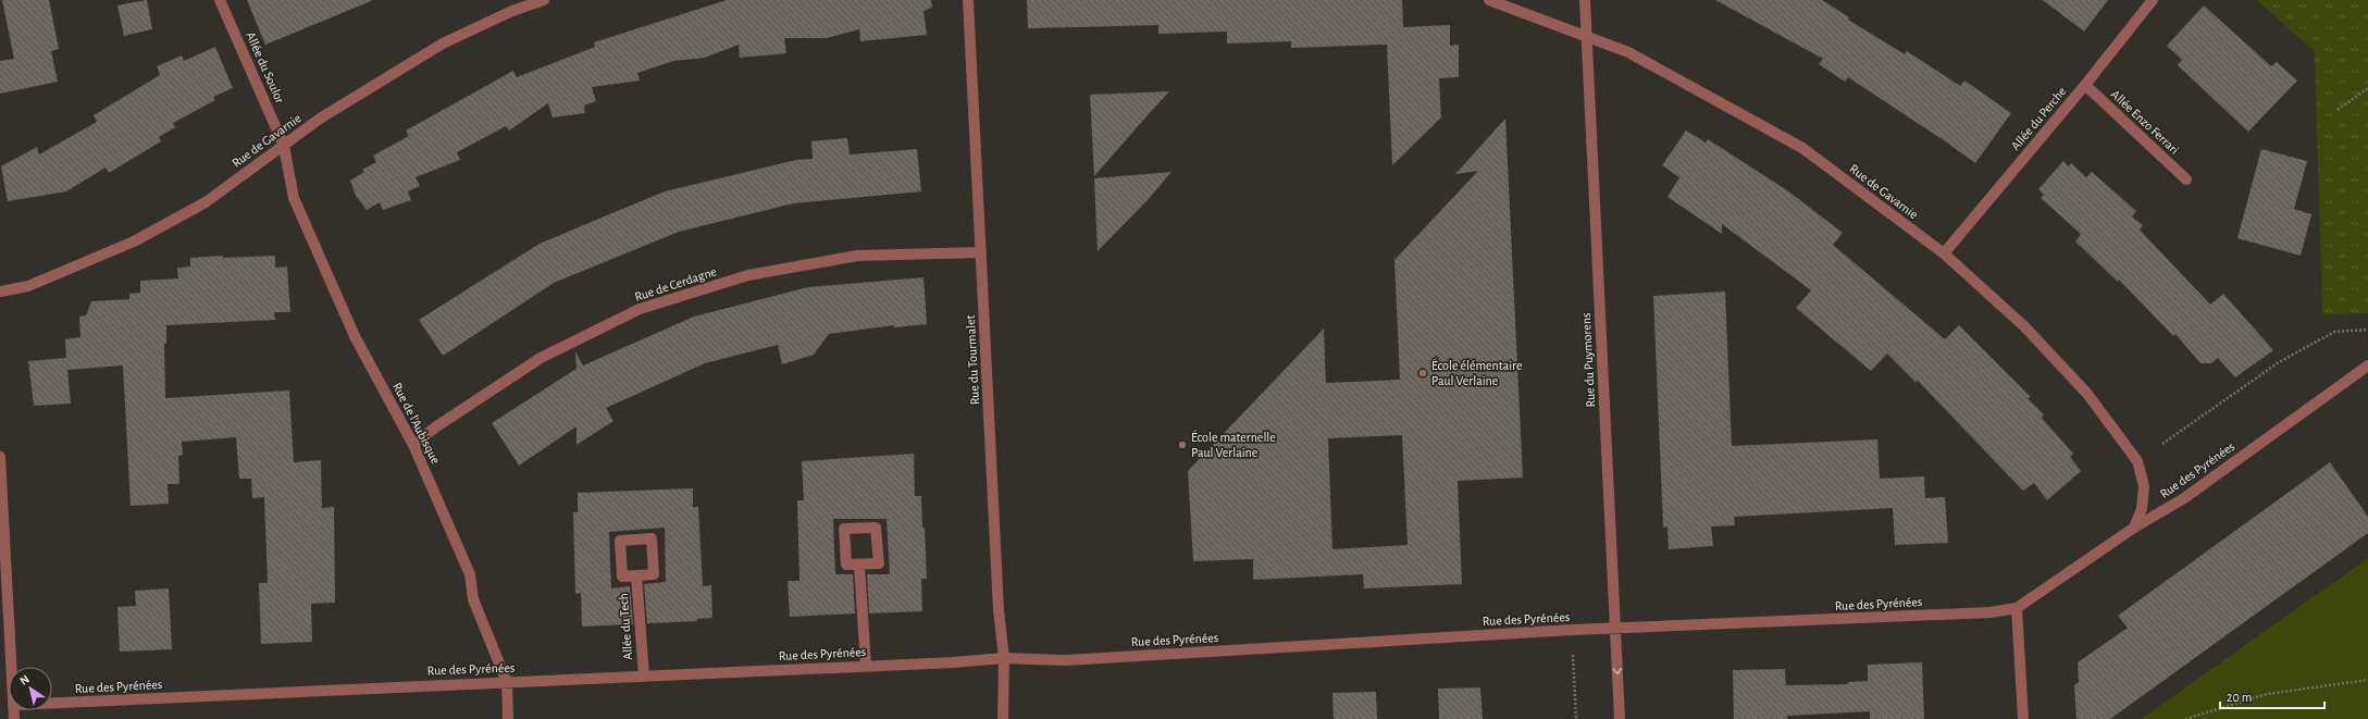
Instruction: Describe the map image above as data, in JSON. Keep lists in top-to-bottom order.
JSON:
{
  "streets": {
    "street": [
      "Allée du Soulor",
      "Allée du Perche",
      "Allée Enzo Ferrari",
      "Rue de Gavarnie",
      "Rue de Cerdagne",
      "Rue du Tourmalet",
      "Rue du Puymorens",
      "Rue de l'Aubisque",
      "Rue des Pyrénées",
      "Allée du Tech"
    ]
  },
  "crossings": [
    ["Allée du Soulor", "Rue de Gavarnie"],
    ["Allée du Soulor", "Rue de l'Aubisque"],
    ["Allée du Perche", "Allée Enzo Ferrari"],
    ["Allée du Perche", "Rue de Gavarnie"],
    ["Rue de Gavarnie", "Rue du Puymorens"],
    ["Rue de Gavarnie", "Rue de l'Aubisque"],
    ["Rue de Gavarnie", "Rue des Pyrénées"],
    ["Rue de Cerdagne", "Rue du Tourmalet"],
    ["Rue de Cerdagne", "Rue de l'Aubisque"],
    ["Rue du Tourmalet", "Rue des Pyrénées"],
    ["Rue du Puymorens", "Rue des Pyrénées"],
    ["Rue de l'Aubisque", "Rue des Pyrénées"],
    ["Rue des Pyrénées", "Allée du Tech"]
  ],
  "places": ["École élémentaire Paul Verlaine", "École maternelle Paul Verlaine"],
  "scale_bar": "20 m",
  "north": "top left"
}
